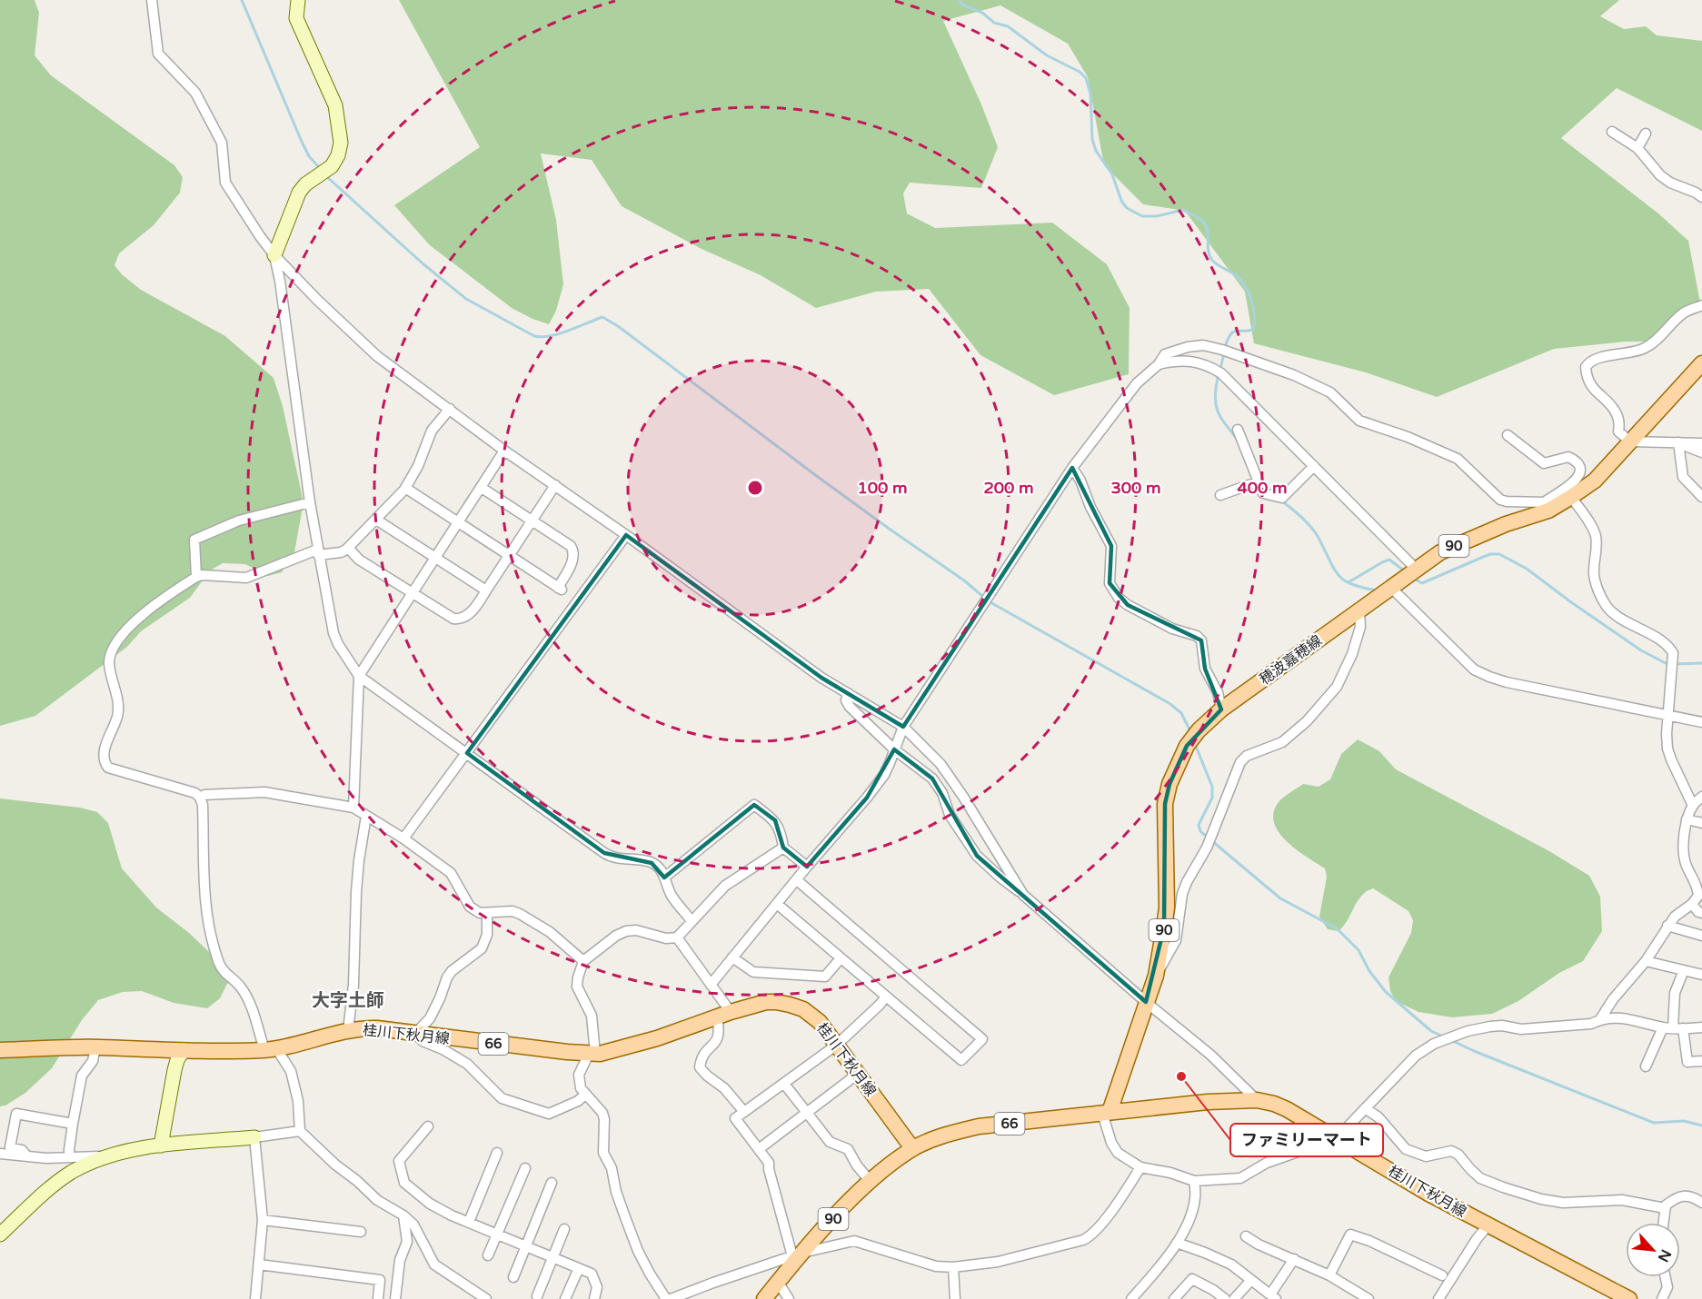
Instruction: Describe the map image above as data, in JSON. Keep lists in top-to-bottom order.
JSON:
{
  "streets": {
    "main road": [
      "90",
      "穂波嘉穂線",
      "桂川下秋月線",
      "66"
    ]
  },
  "crossings": [
    ["90", "桂川下秋月線"],
    ["穂波嘉穂線", "桂川下秋月線"]
  ],
  "districts": ["大字土師"],
  "places": ["ファミリーマート"],
  "north": "bottom right",
  "rings": [
    "100 m",
    "200 m",
    "300 m",
    "400 m"
  ]
}
